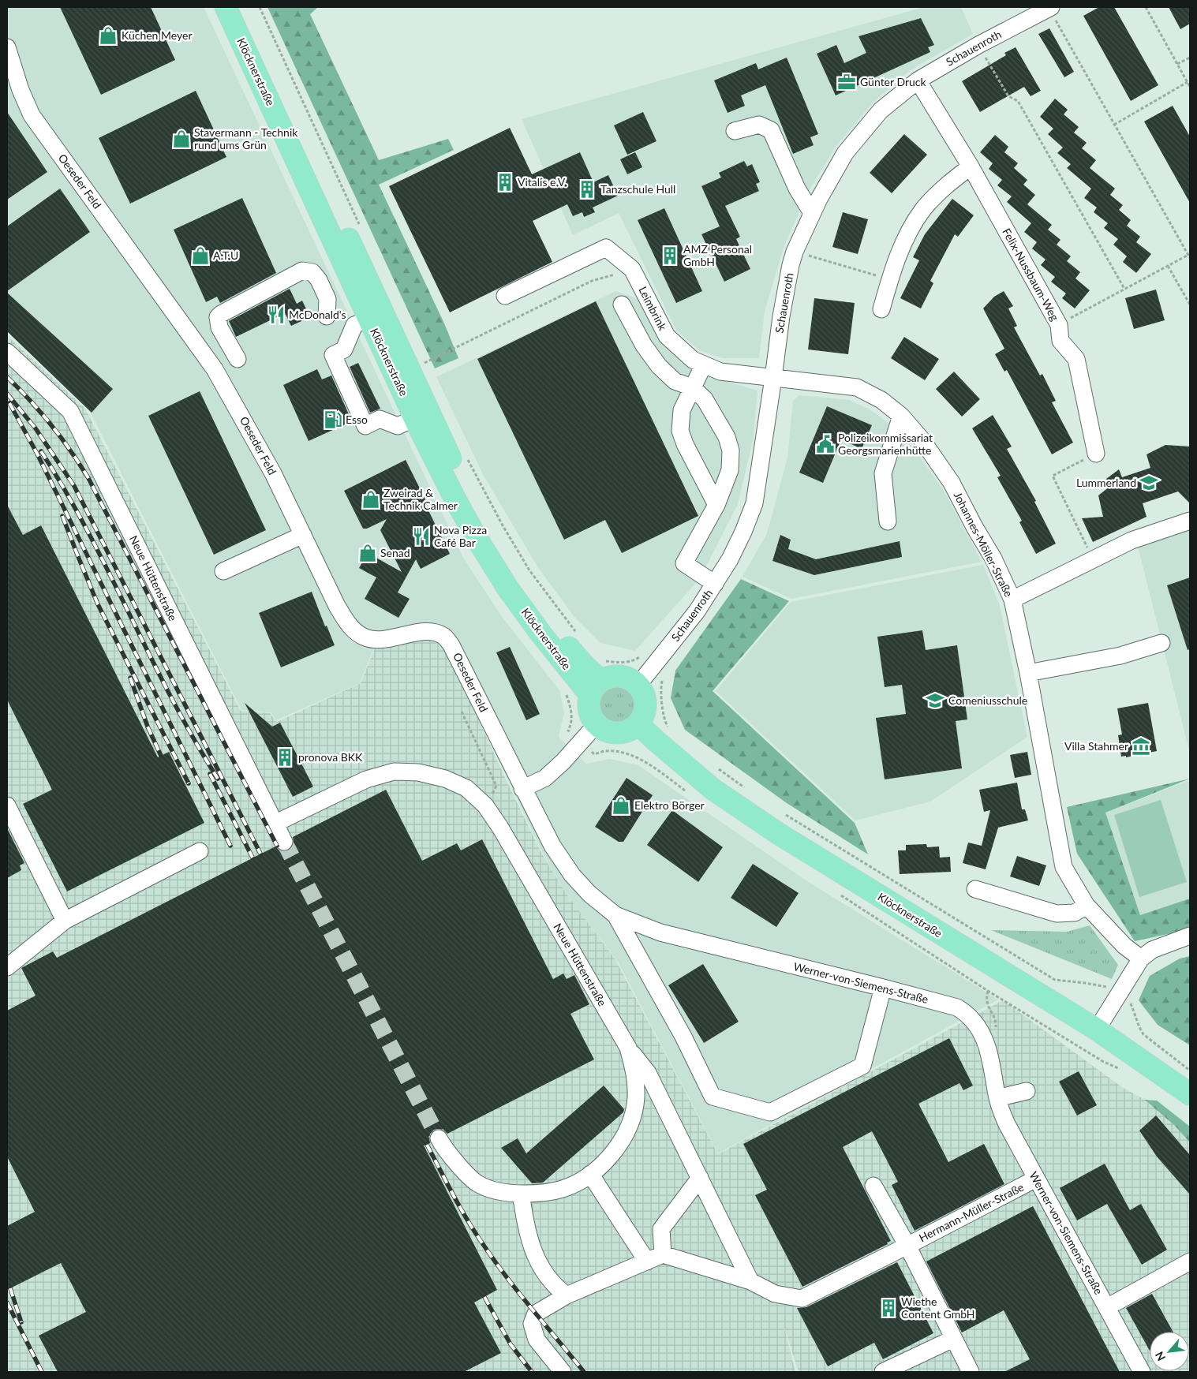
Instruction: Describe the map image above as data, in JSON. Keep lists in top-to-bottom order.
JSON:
{
  "streets": {
    "main road": ["Klöcknerstraße"],
    "street": [
      "Schauenroth",
      "Oeseder Feld",
      "Felix-Nussbaum-Weg",
      "Leimbrink",
      "Johannes-Möller-Straße",
      "Neue Hüttenstraße",
      "Werner-von-Siemens-Straße",
      "Hermann-Müller-Straße"
    ]
  },
  "crossings": [
    ["Schauenroth", "Klöcknerstraße"],
    ["Schauenroth", "Felix-Nussbaum-Weg"],
    ["Schauenroth", "Leimbrink"],
    ["Schauenroth", "Johannes-Möller-Straße"],
    ["Oeseder Feld", "Werner-von-Siemens-Straße"],
    ["Leimbrink", "Johannes-Möller-Straße"],
    ["Werner-von-Siemens-Straße", "Hermann-Müller-Straße"]
  ],
  "places": {
    "shop": [
      "Küchen Meyer",
      "Stavermann - Technik rund ums Grün",
      "A.T.U",
      "Zweirad & Technik Calmer",
      "Senad",
      "Elektro Börger"
    ],
    "office": ["Günter Druck"],
    "building": [
      "Vitalis e.V.",
      "Tanzschule Hull",
      "AMZ Personal GmbH",
      "pronova BKK",
      "Wiethe Content GmbH"
    ],
    "restaurant": ["McDonald's", "Nova Pizza Café Bar"],
    "fuel station": ["Esso"],
    "public building": ["Polizeikommissariat Georgsmarienhütte"],
    "school or university": ["Lummerland", "Comeniusschule"],
    "museum": ["Villa Stahmer"]
  },
  "north": "bottom left"
}
